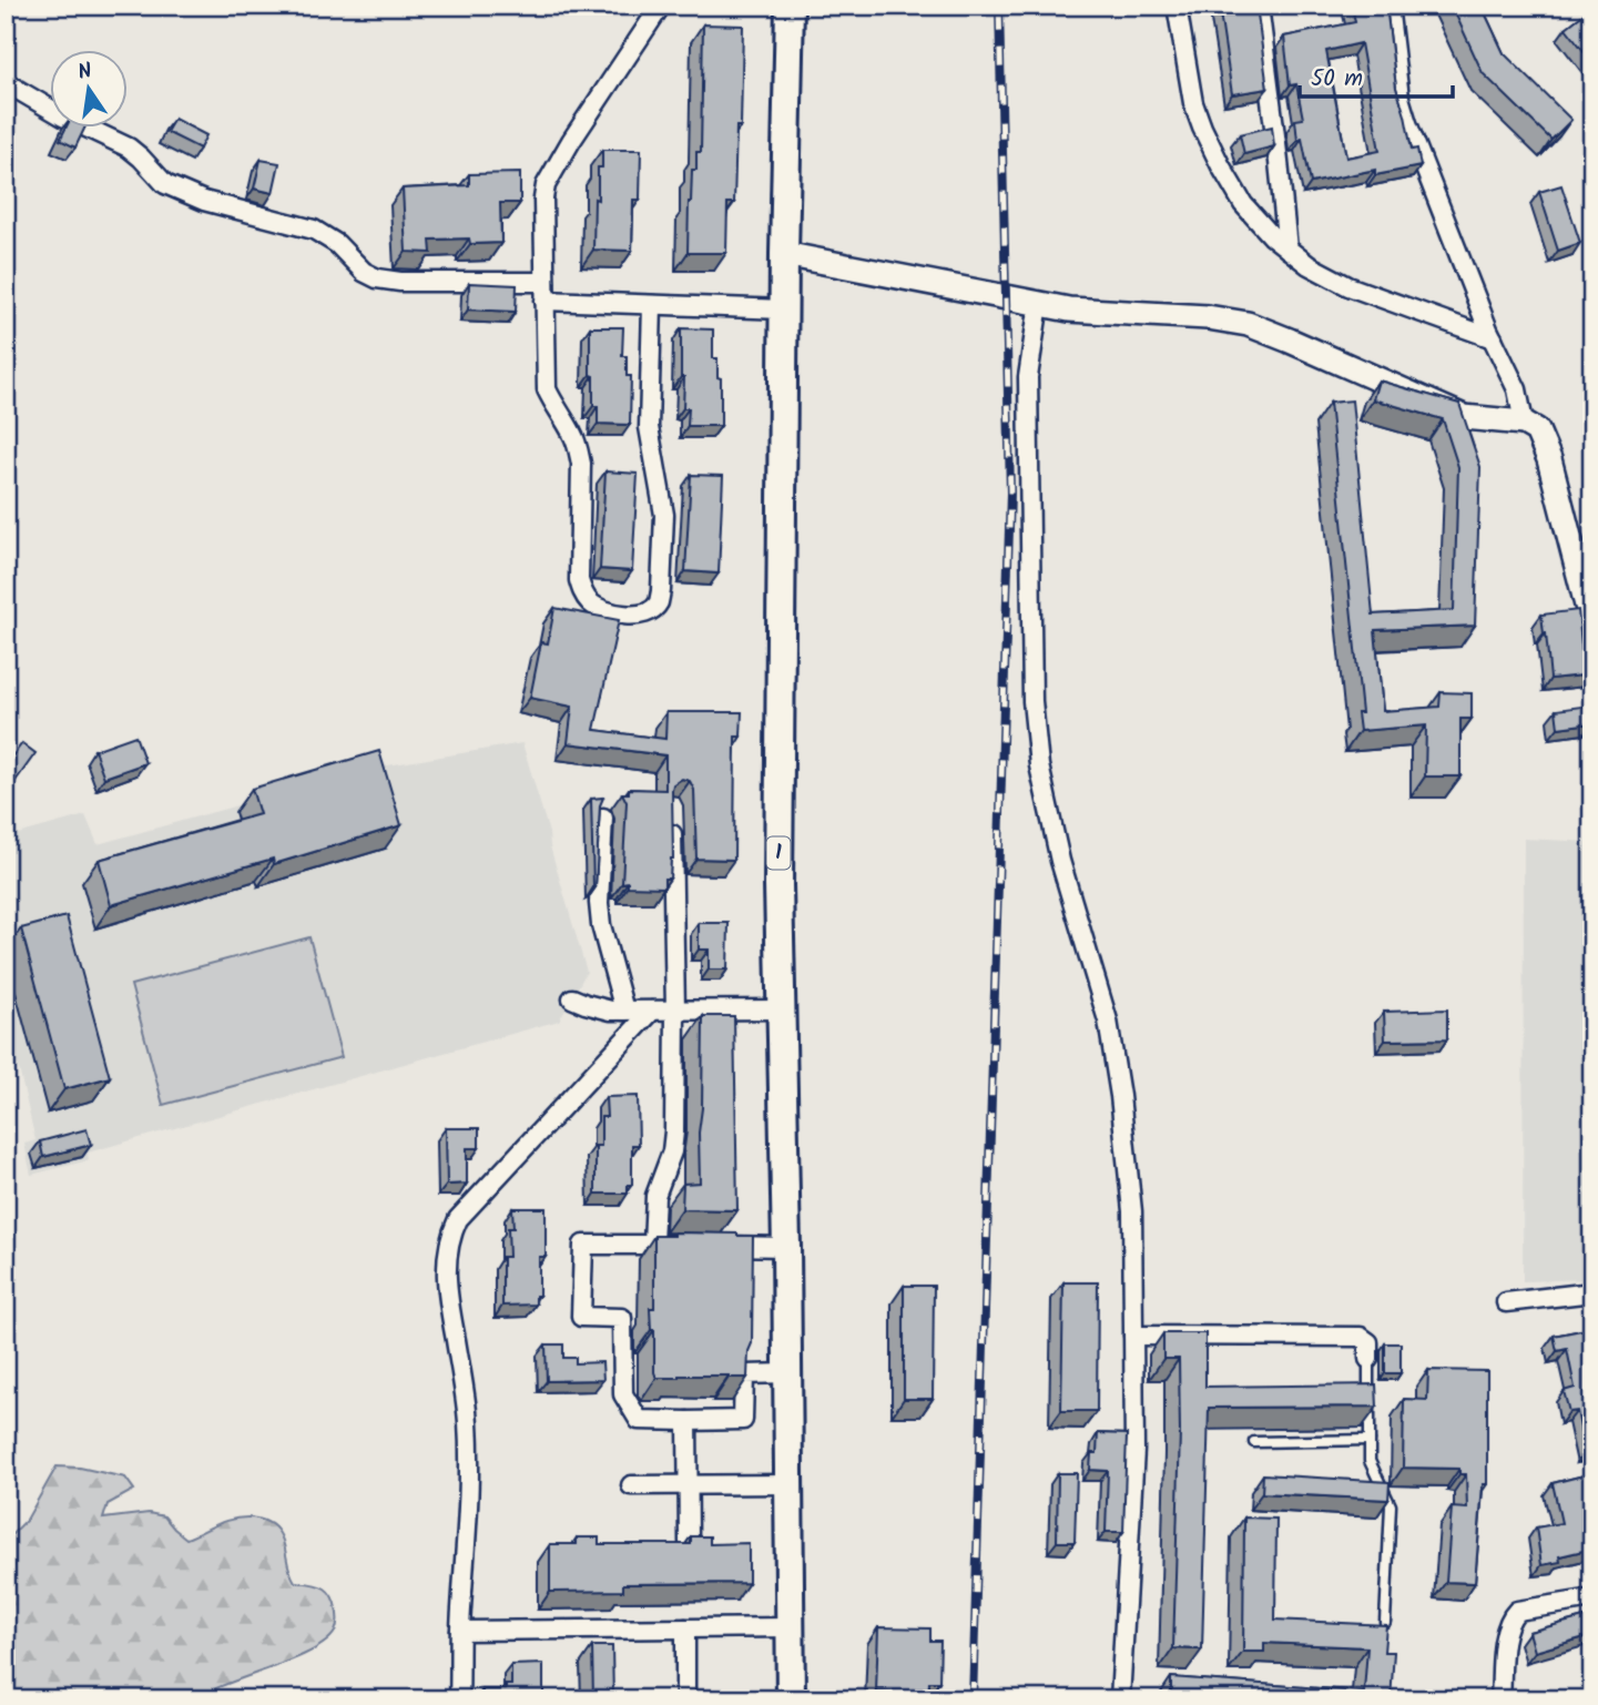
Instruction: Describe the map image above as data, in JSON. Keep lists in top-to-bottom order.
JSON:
{
  "streets": {
    "main road": ["1"]
  },
  "scale_bar": "50 m",
  "north": "top"
}
